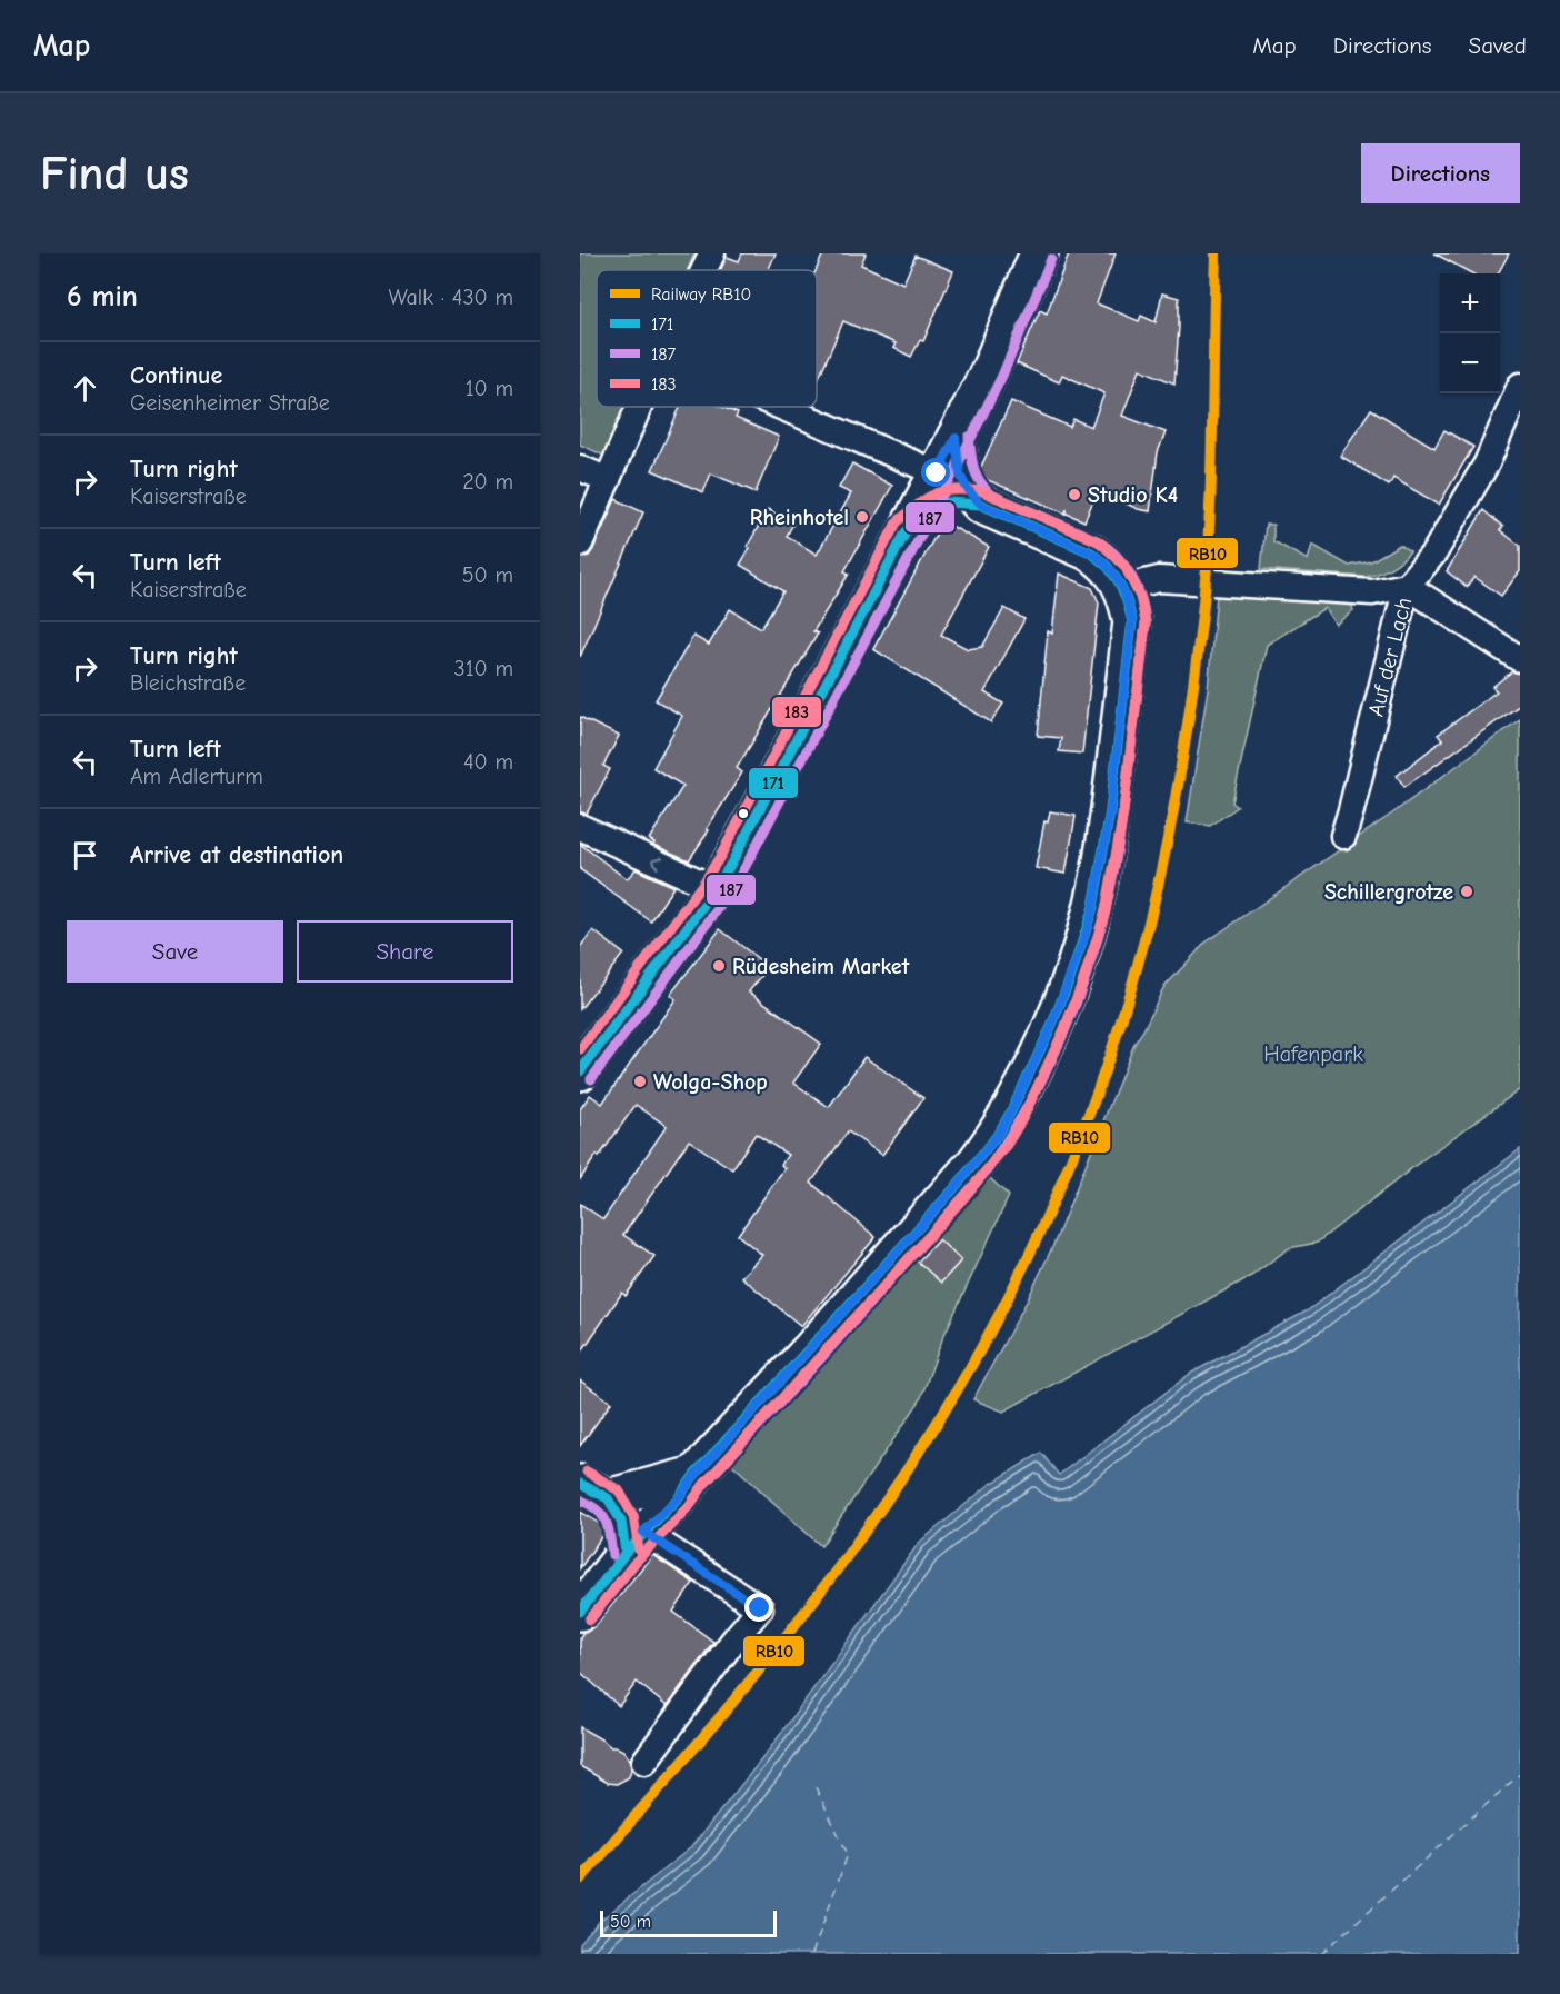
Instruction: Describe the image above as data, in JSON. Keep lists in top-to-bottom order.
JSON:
{
  "streets": {
    "street": ["Auf der Lach"]
  },
  "parks": ["Hafenpark"],
  "places": [
    "Studio K4",
    "Rheinhotel",
    "Schillergrotze",
    "Rüdesheim Market",
    "Wolga-Shop"
  ],
  "lines": [
    "rail line RB10",
    "transit line 187",
    "transit line 183",
    "transit line 171"
  ],
  "legend": [
    "Railway RB10",
    "171",
    "187",
    "183"
  ],
  "scale_bar": "50 m",
  "page": {
    "header": "Map",
    "nav": ["Map", "Directions", "Saved"],
    "buttons": [
      "Directions",
      ["Save", "Share"]
    ],
    "title": "Find us",
    "heading": ["6 min", "Walk · 430 m"],
    "map_buttons": ["+", "−"],
    "list": [
      ["Continue", "Geisenheimer Straße", "10 m"],
      ["Turn right", "Kaiserstraße", "20 m"],
      ["Turn left", "Kaiserstraße", "50 m"],
      ["Turn right", "Bleichstraße", "310 m"],
      ["Turn left", "Am Adlerturm", "40 m"],
      "Arrive at destination"
    ],
    "scale": "50 m"
  }
}
